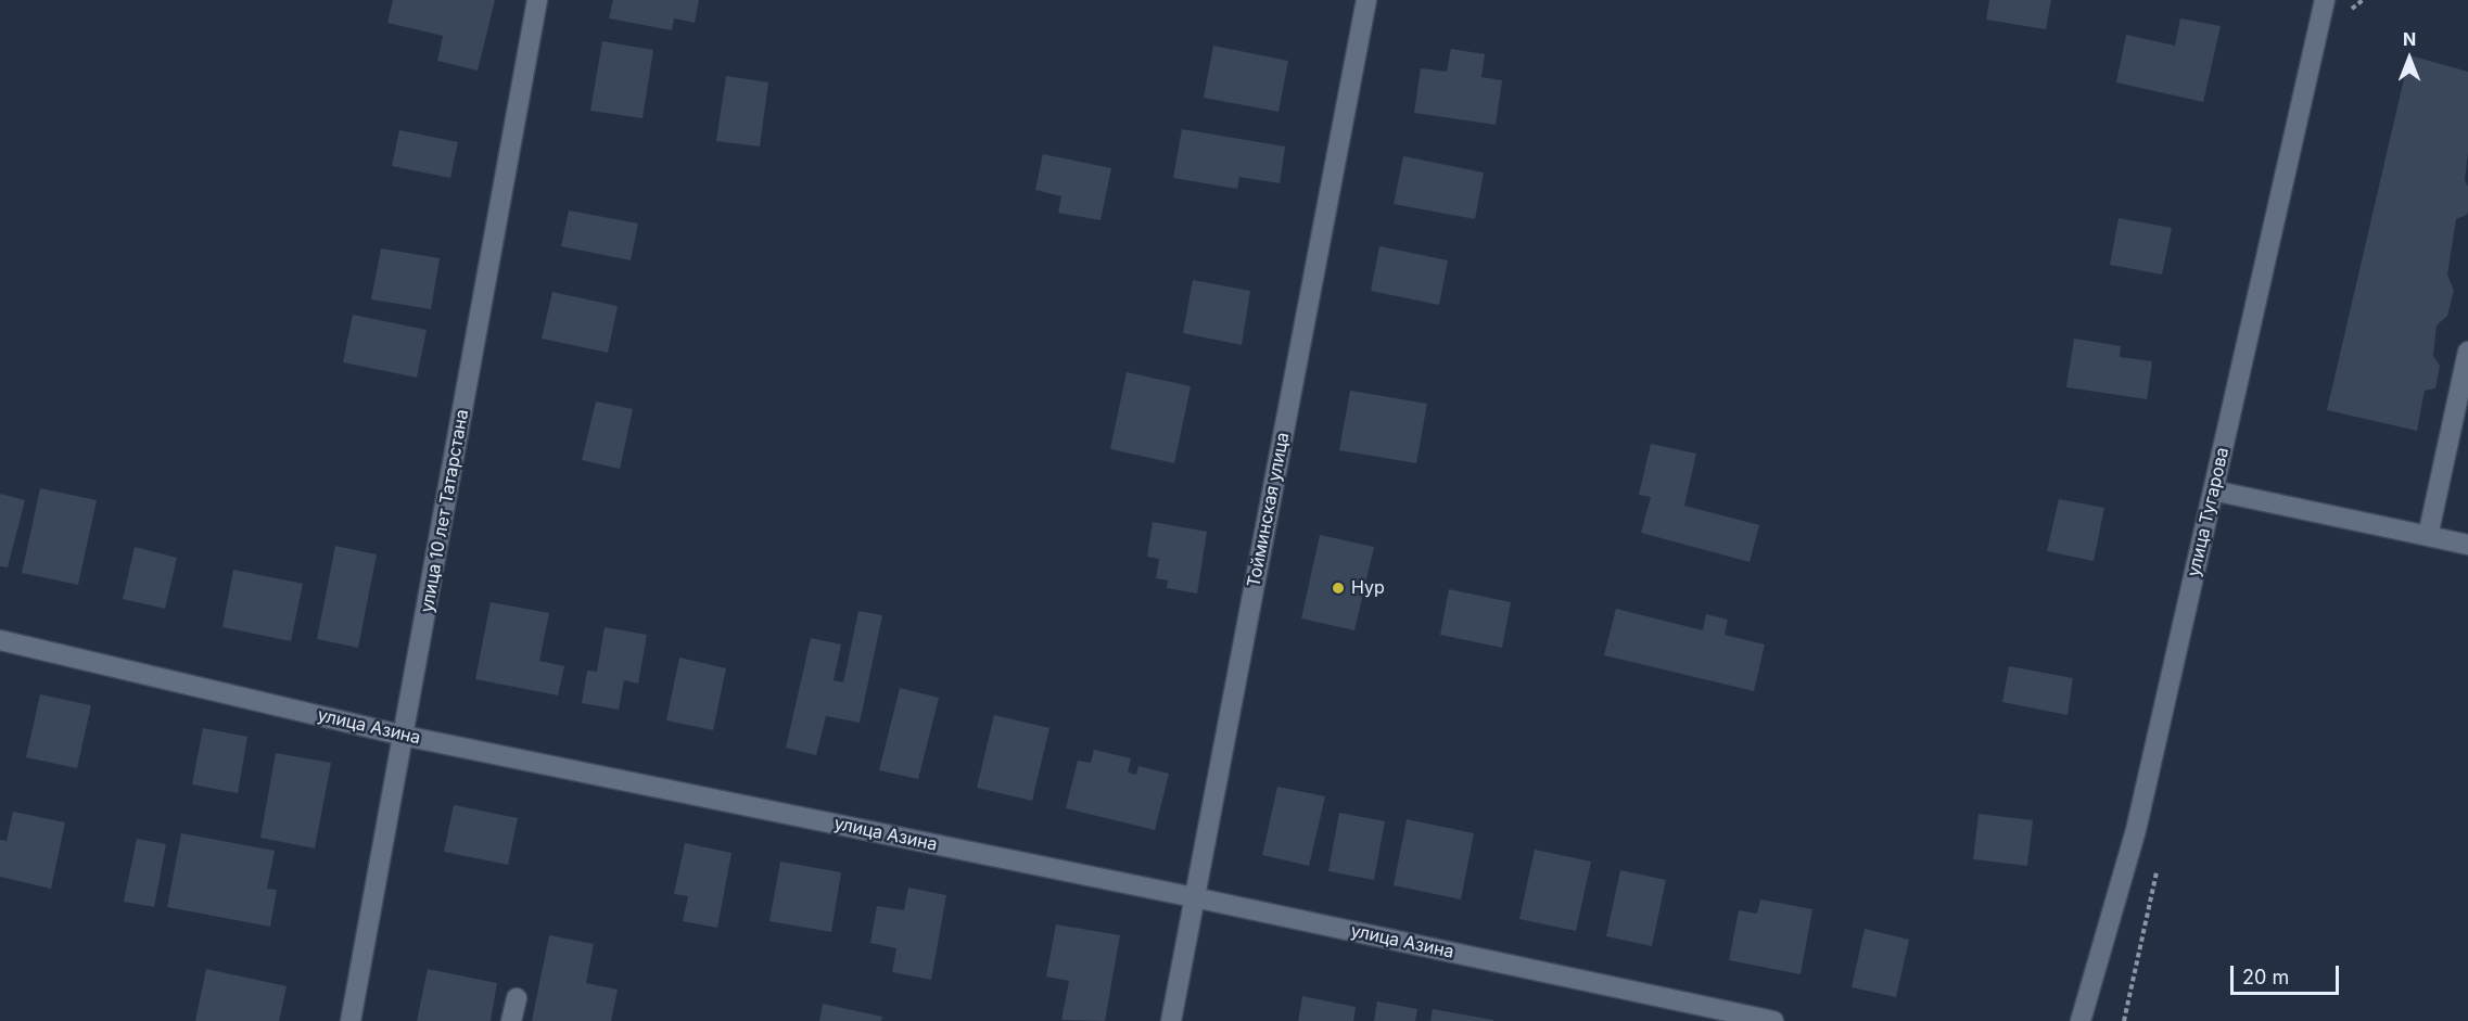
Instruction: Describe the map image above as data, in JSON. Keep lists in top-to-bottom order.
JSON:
{
  "streets": {
    "street": [
      "Тойминская улица",
      "улица 10 лет Татарстана",
      "улица Тугарова",
      "улица Азина"
    ]
  },
  "crossings": [
    ["Тойминская улица", "улица Азина"],
    ["улица 10 лет Татарстана", "улица Азина"]
  ],
  "places": ["Нур"],
  "scale_bar": "20 m",
  "north": "top"
}
